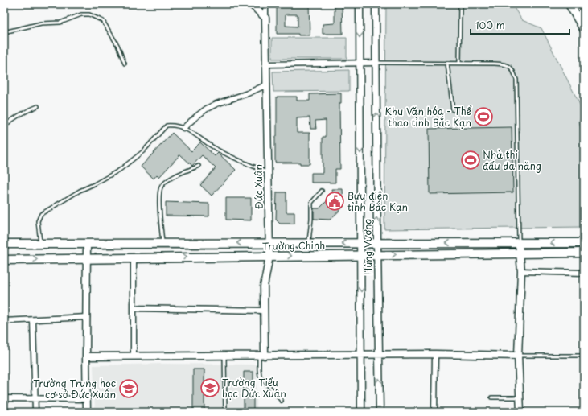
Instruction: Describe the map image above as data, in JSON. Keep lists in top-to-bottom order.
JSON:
{
  "streets": {
    "main road": ["Trường Chinh"],
    "street": ["Đức Xuân", "Hùng Vương"]
  },
  "crossings": [
    ["Đức Xuân", "Trường Chinh"],
    ["Trường Chinh", "Hùng Vương"]
  ],
  "places": {
    "sports": ["Khu Văn hóa - Thể thao tỉnh Bắc Kạn", "Nhà thi đấu đa năng"],
    "public building": ["Bưu điện tỉnh Bắc Kạn"],
    "school or university": ["Trường Tiểu học Đức Xuân", "Trường Trung học cơ sở Đức Xuân"]
  },
  "scale_bar": "100 m"
}
